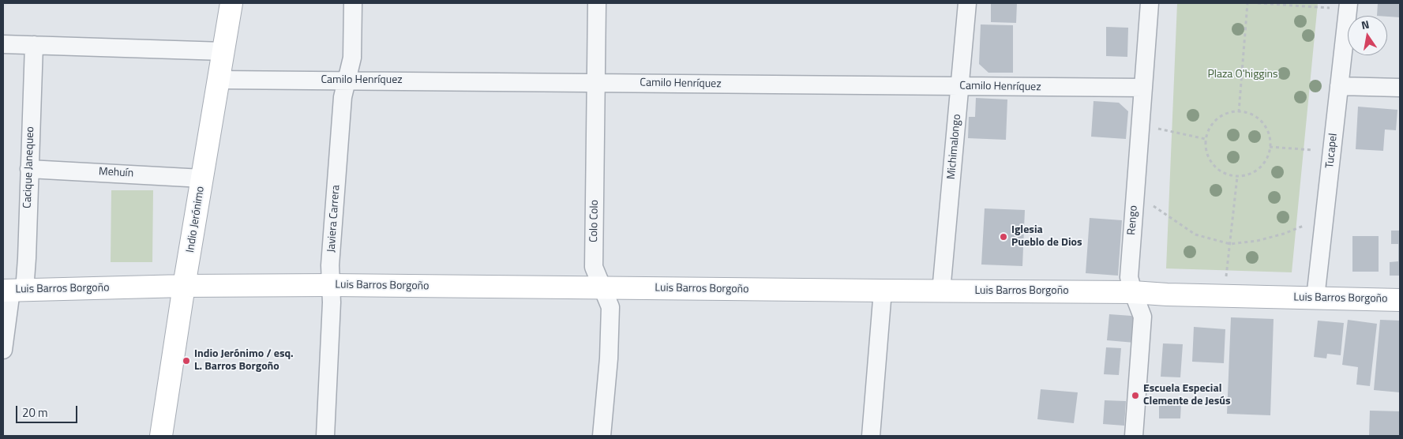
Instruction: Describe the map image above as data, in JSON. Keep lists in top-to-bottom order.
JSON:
{
  "streets": {
    "street": [
      "Camilo Henríquez",
      "Michimalongo",
      "Tucapel",
      "Cacique Janequeo",
      "Mehuín",
      "Javiera Carrera",
      "Indio Jerónimo",
      "Rengo",
      "Colo Colo",
      "Luis Barros Borgoño"
    ]
  },
  "crossings": [
    ["Camilo Henríquez", "Michimalongo"],
    ["Camilo Henríquez", "Javiera Carrera"],
    ["Camilo Henríquez", "Indio Jerónimo"],
    ["Camilo Henríquez", "Rengo"],
    ["Camilo Henríquez", "Colo Colo"],
    ["Michimalongo", "Luis Barros Borgoño"],
    ["Tucapel", "Luis Barros Borgoño"],
    ["Cacique Janequeo", "Mehuín"],
    ["Cacique Janequeo", "Luis Barros Borgoño"],
    ["Mehuín", "Indio Jerónimo"],
    ["Javiera Carrera", "Luis Barros Borgoño"],
    ["Indio Jerónimo", "Luis Barros Borgoño"],
    ["Rengo", "Luis Barros Borgoño"],
    ["Colo Colo", "Luis Barros Borgoño"]
  ],
  "parks": ["Plaza O'higgins"],
  "places": ["Iglesia Pueblo de Dios", "Indio Jerónimo / esq. L. Barros Borgoño", "Escuela Especial Clemente de Jesús"],
  "scale_bar": "20 m",
  "north": "top"
}
